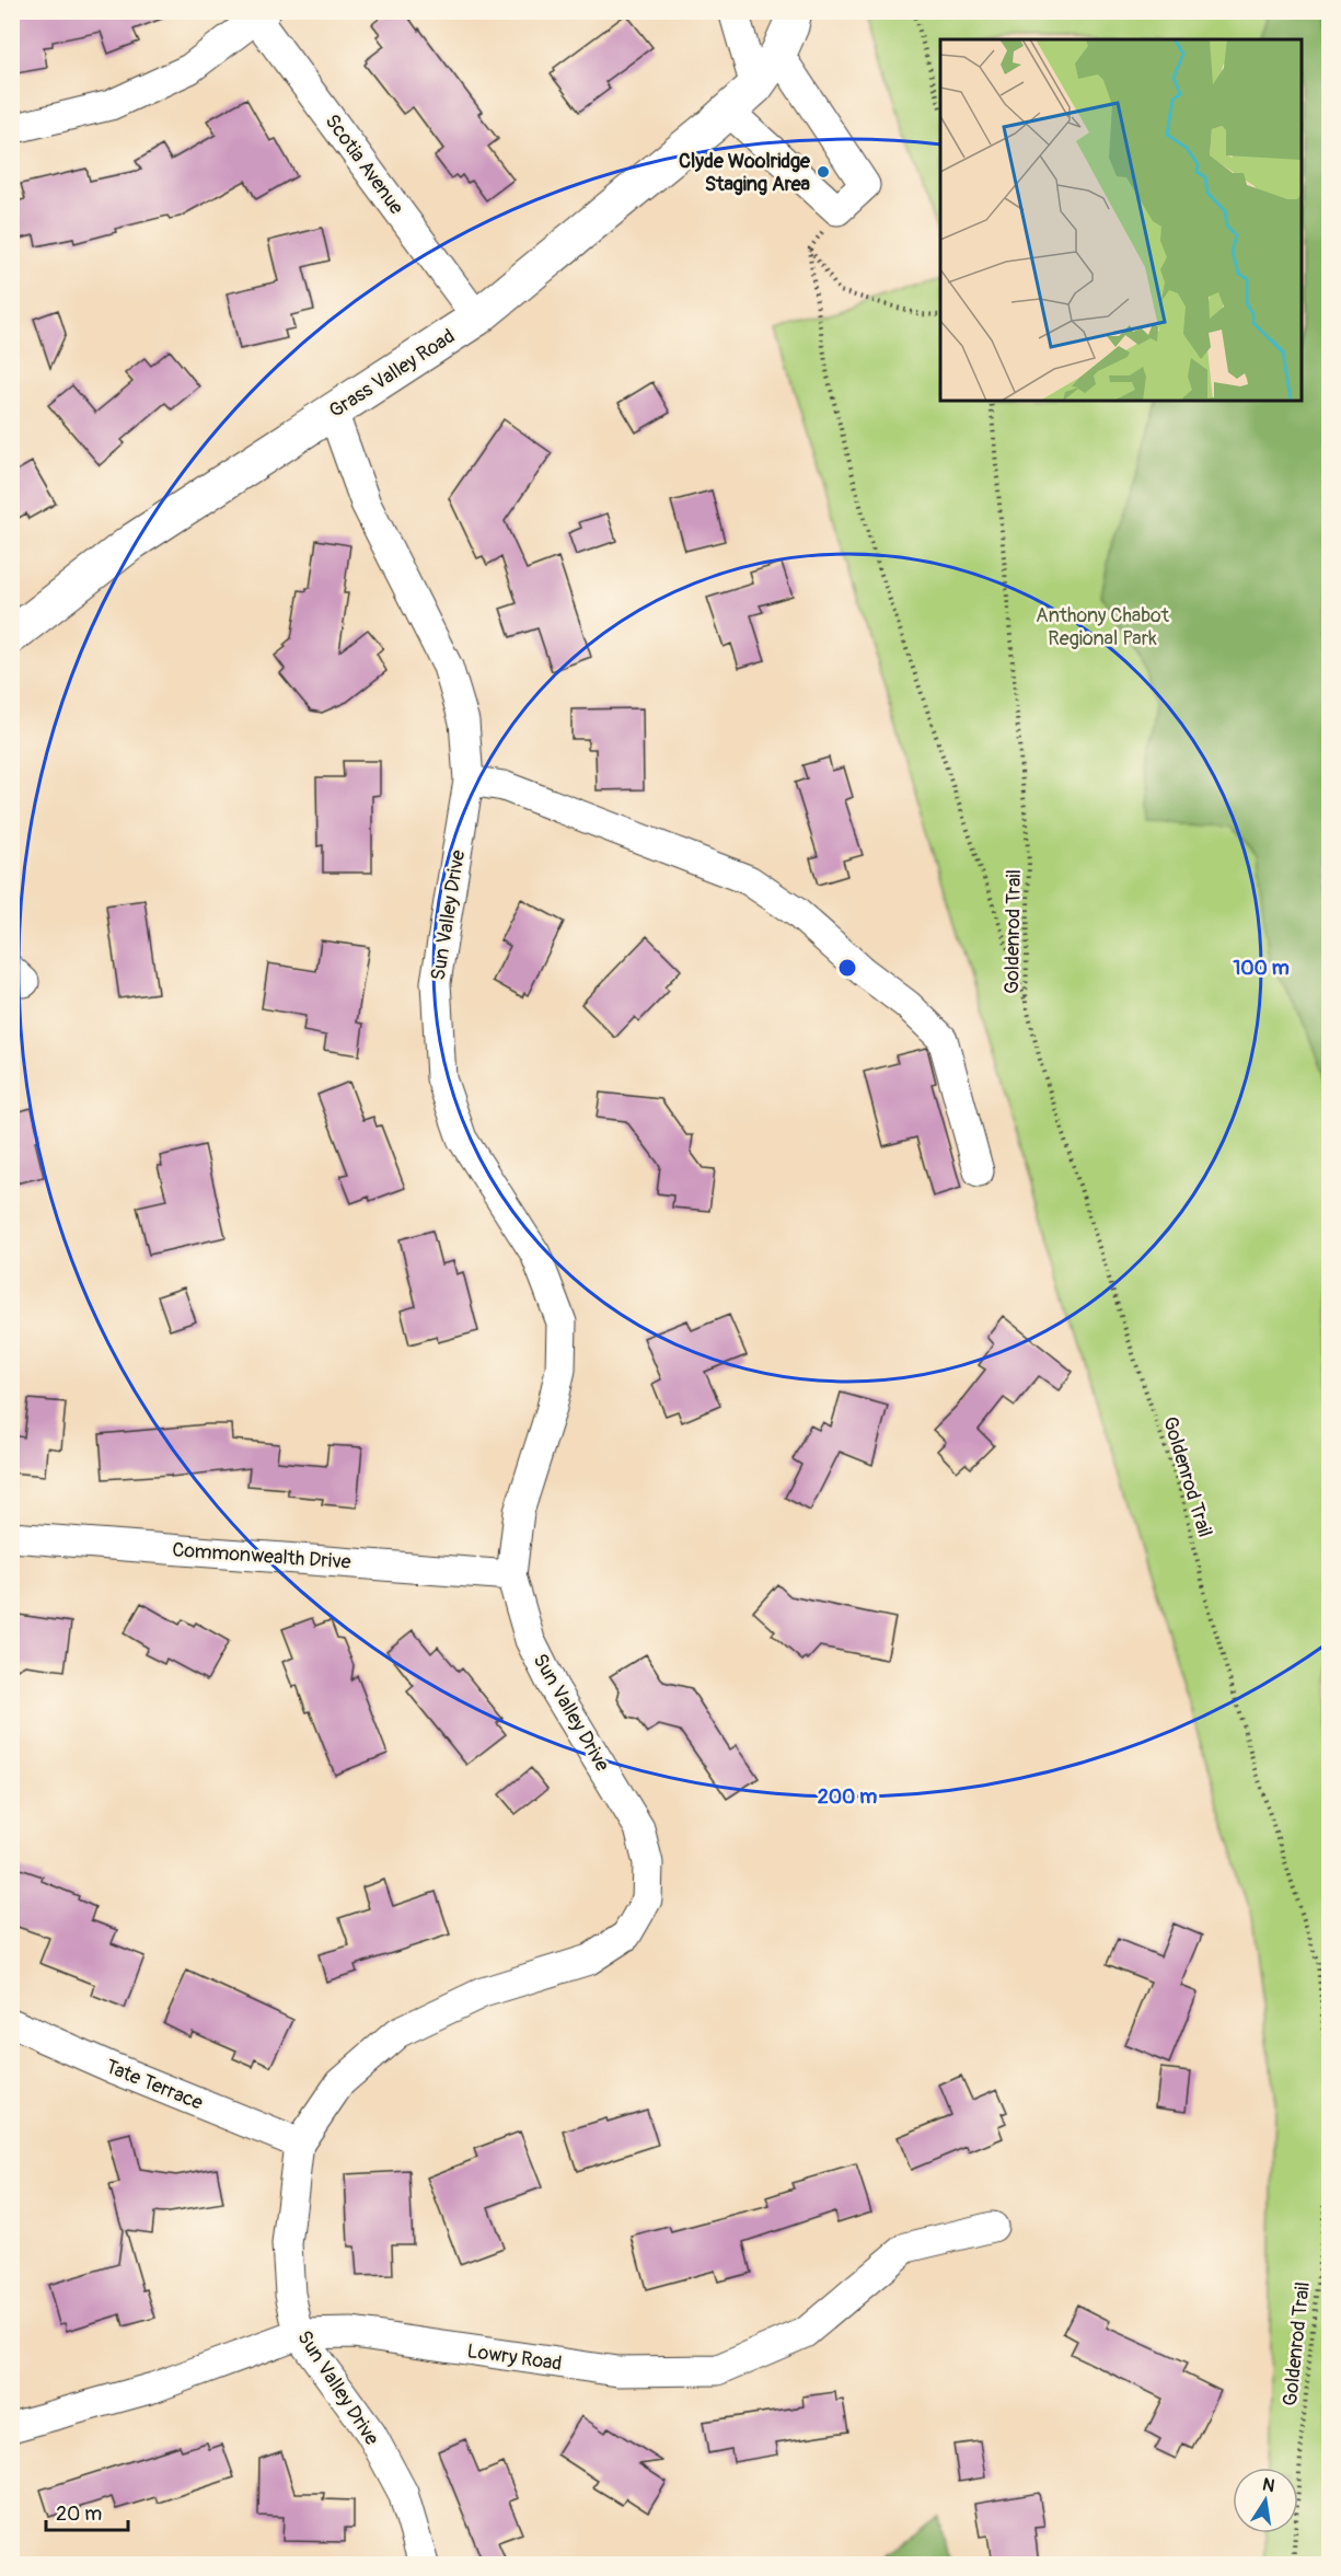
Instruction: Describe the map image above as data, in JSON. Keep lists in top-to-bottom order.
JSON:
{
  "streets": {
    "main road": ["Grass Valley Road"],
    "street": [
      "Scotia Avenue",
      "Sun Valley Drive",
      "Commonwealth Drive",
      "Tate Terrace",
      "Lowry Road"
    ],
    "path": ["Goldenrod Trail"]
  },
  "crossings": [
    ["Scotia Avenue", "Grass Valley Road"],
    ["Grass Valley Road", "Sun Valley Drive"],
    ["Sun Valley Drive", "Commonwealth Drive"],
    ["Sun Valley Drive", "Tate Terrace"],
    ["Sun Valley Drive", "Lowry Road"]
  ],
  "parks": ["Anthony Chabot Regional Park"],
  "places": ["Clyde Woolridge Staging Area"],
  "scale_bar": "20 m",
  "north": "top",
  "rings": ["100 m", "200 m"]
}
